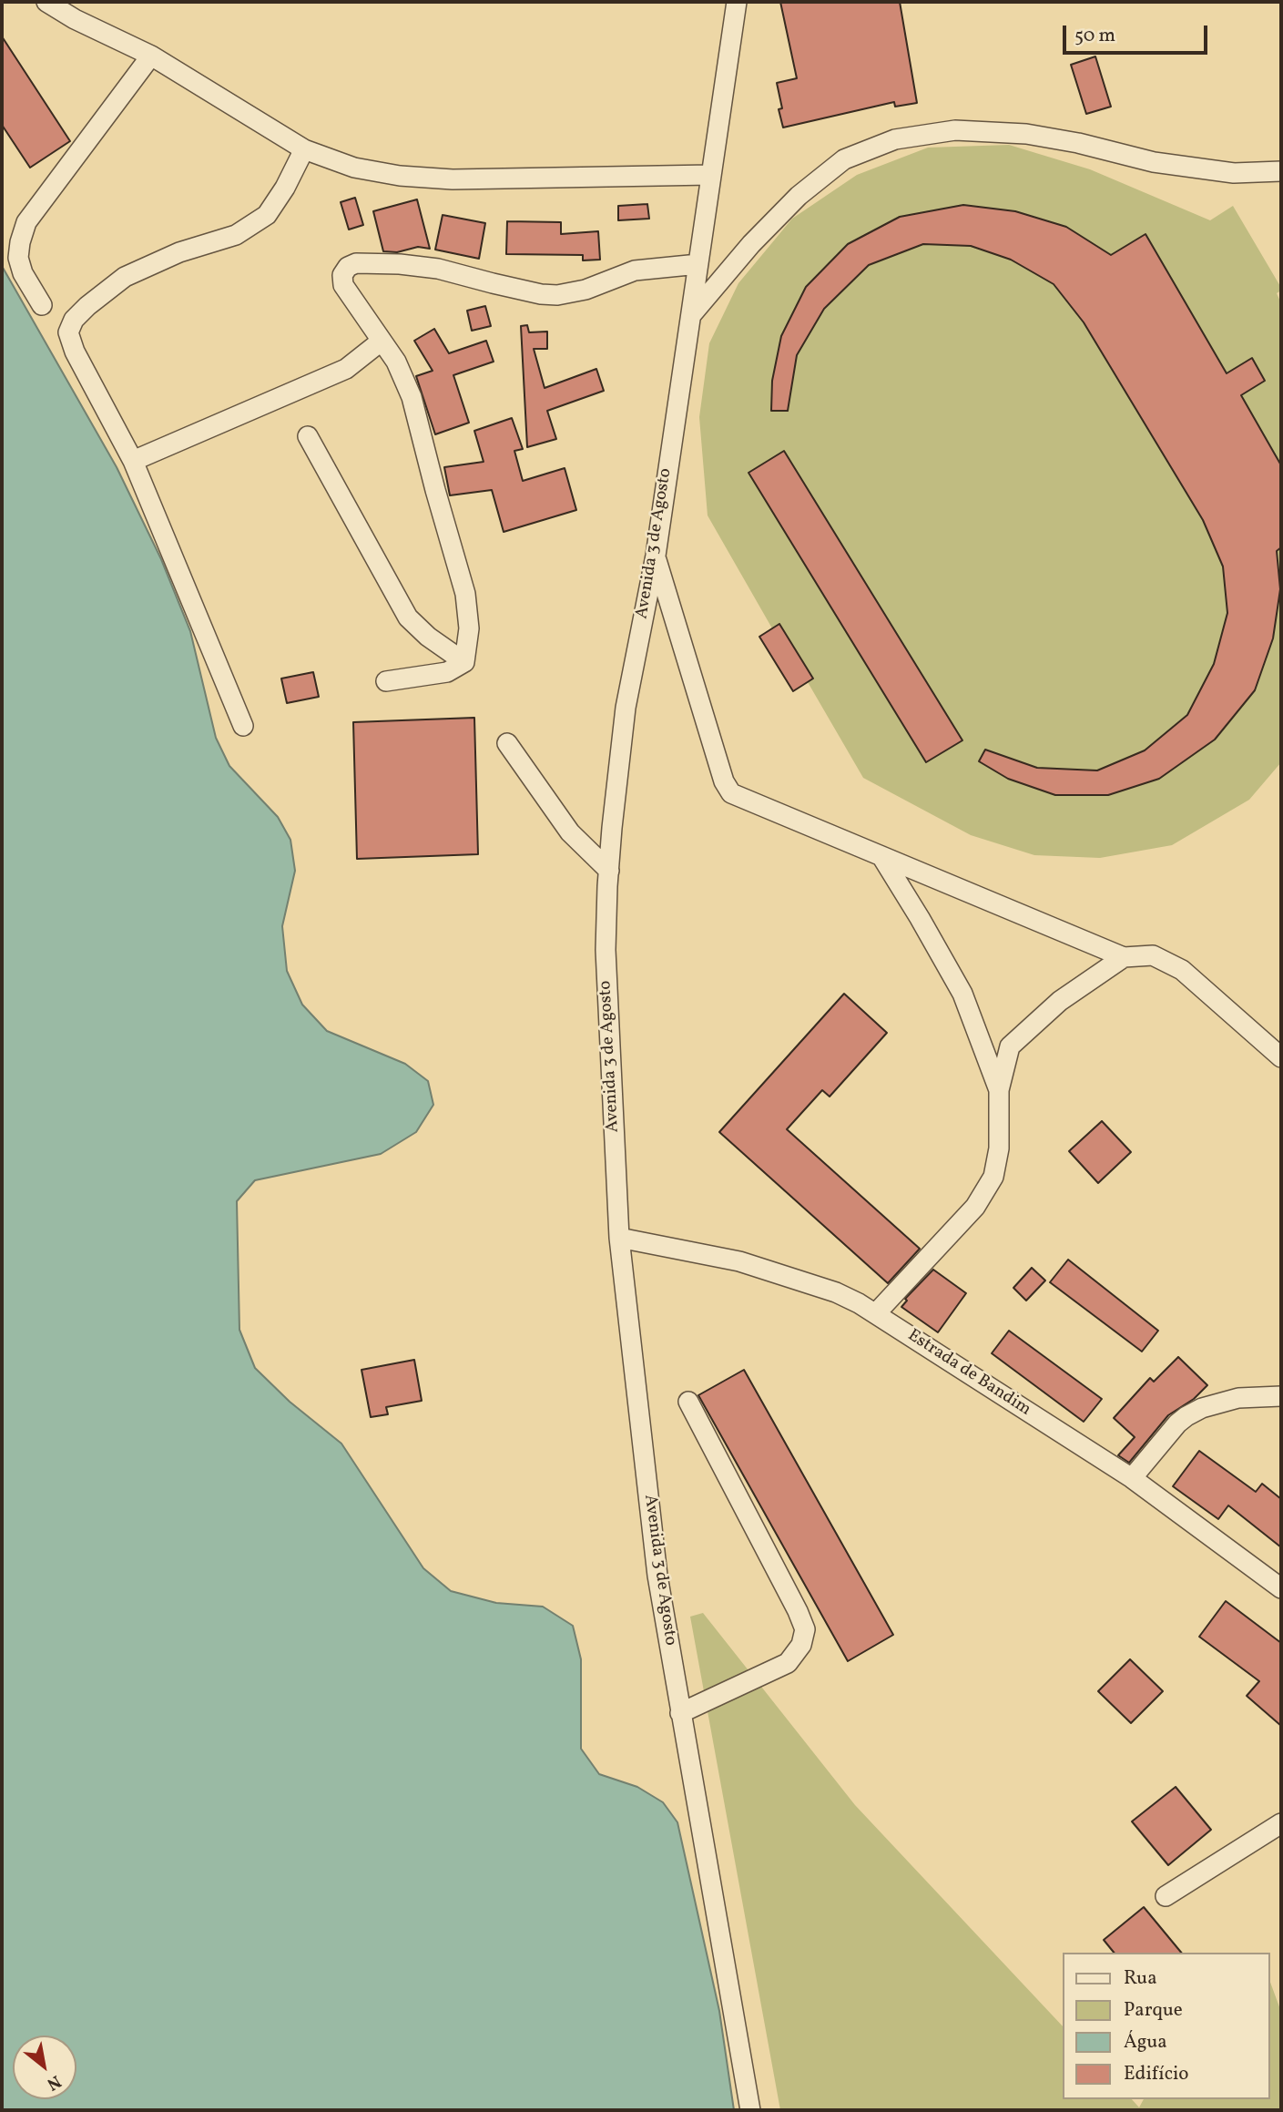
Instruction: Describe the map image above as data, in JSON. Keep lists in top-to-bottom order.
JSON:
{
  "streets": {
    "street": ["Avenida 3 de Agosto", "Estrada de Bandim"]
  },
  "crossings": [
    ["Avenida 3 de Agosto", "Estrada de Bandim"]
  ],
  "legend": [
    "Rua",
    "Parque",
    "Água",
    "Edifício"
  ],
  "scale_bar": "50 m",
  "north": "bottom right"
}
